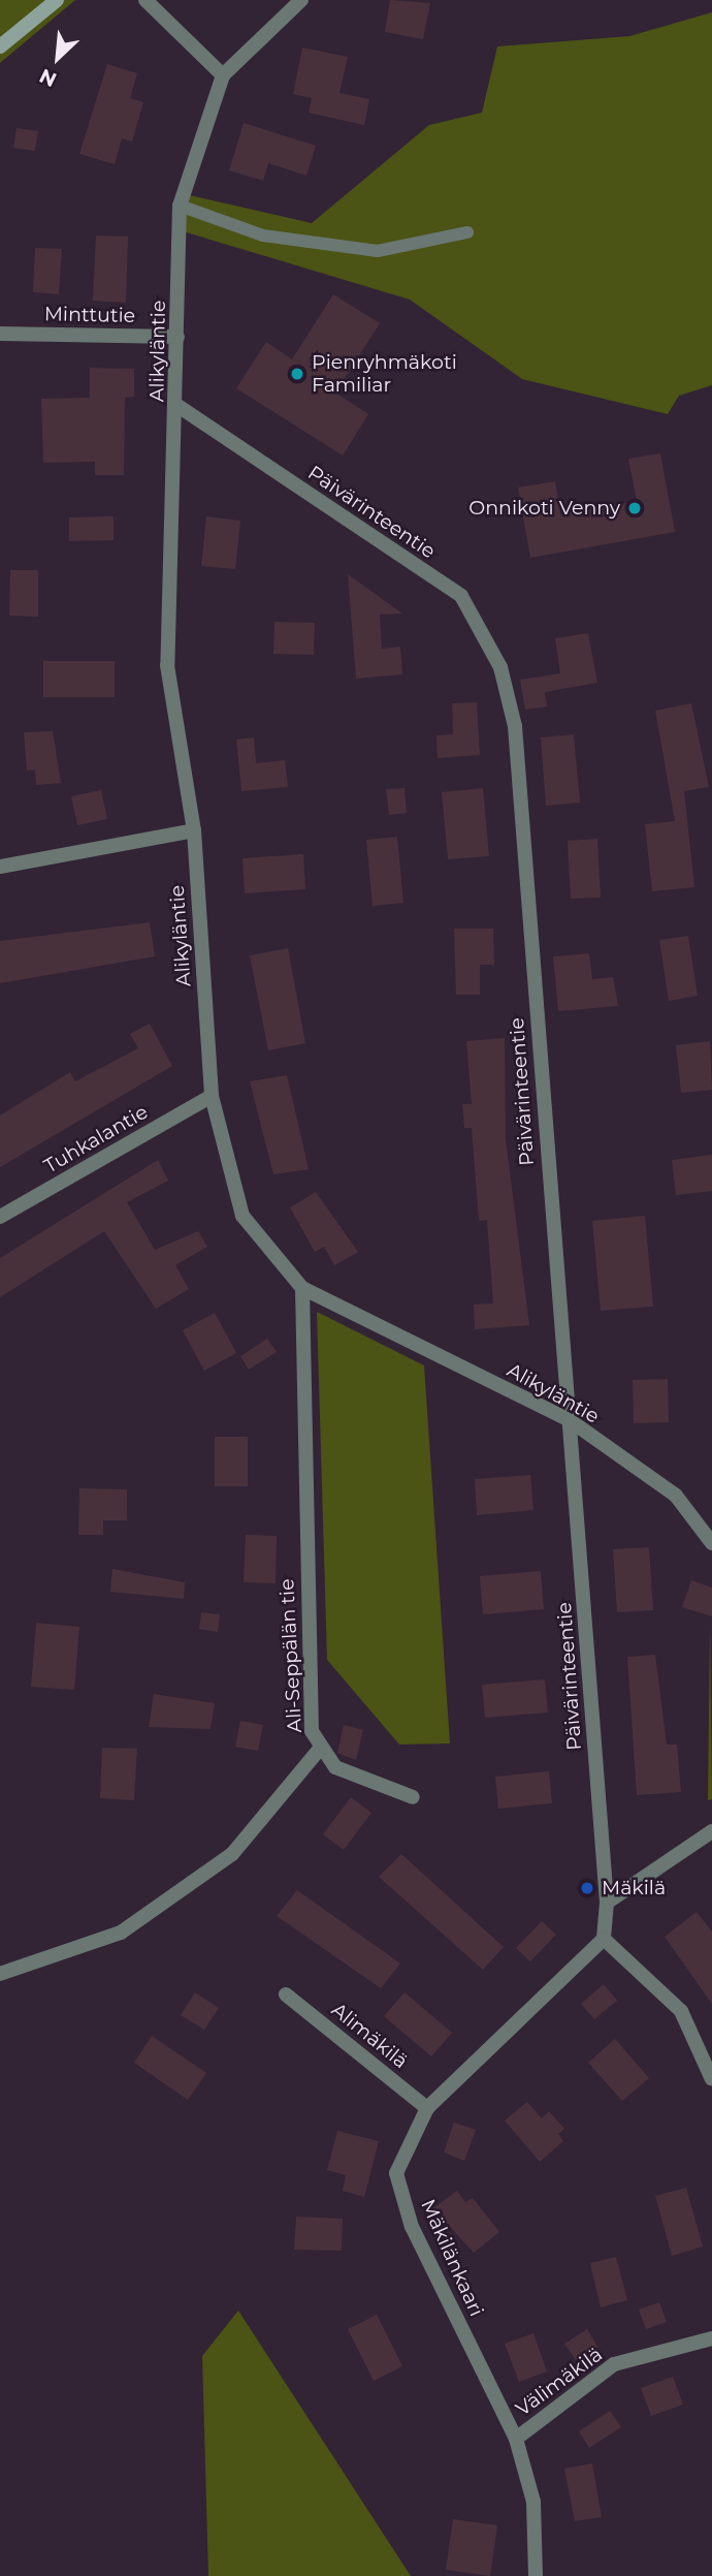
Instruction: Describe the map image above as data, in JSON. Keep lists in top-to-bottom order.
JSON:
{
  "streets": {
    "street": [
      "Minttutie",
      "Alikyläntie",
      "Päivärinteentie",
      "Tuhkalantie",
      "Ali-Seppälän tie",
      "Alimäkilä",
      "Mäkilänkaari",
      "Välimäkilä"
    ]
  },
  "crossings": [
    ["Minttutie", "Alikyläntie"],
    ["Alikyläntie", "Päivärinteentie"],
    ["Alikyläntie", "Tuhkalantie"],
    ["Alikyläntie", "Ali-Seppälän tie"],
    ["Päivärinteentie", "Mäkilänkaari"],
    ["Alimäkilä", "Mäkilänkaari"],
    ["Mäkilänkaari", "Välimäkilä"]
  ],
  "places": ["Pienryhmäkoti Familiar", "Onnikoti Venny", "Mäkilä"],
  "north": "bottom left"
}
